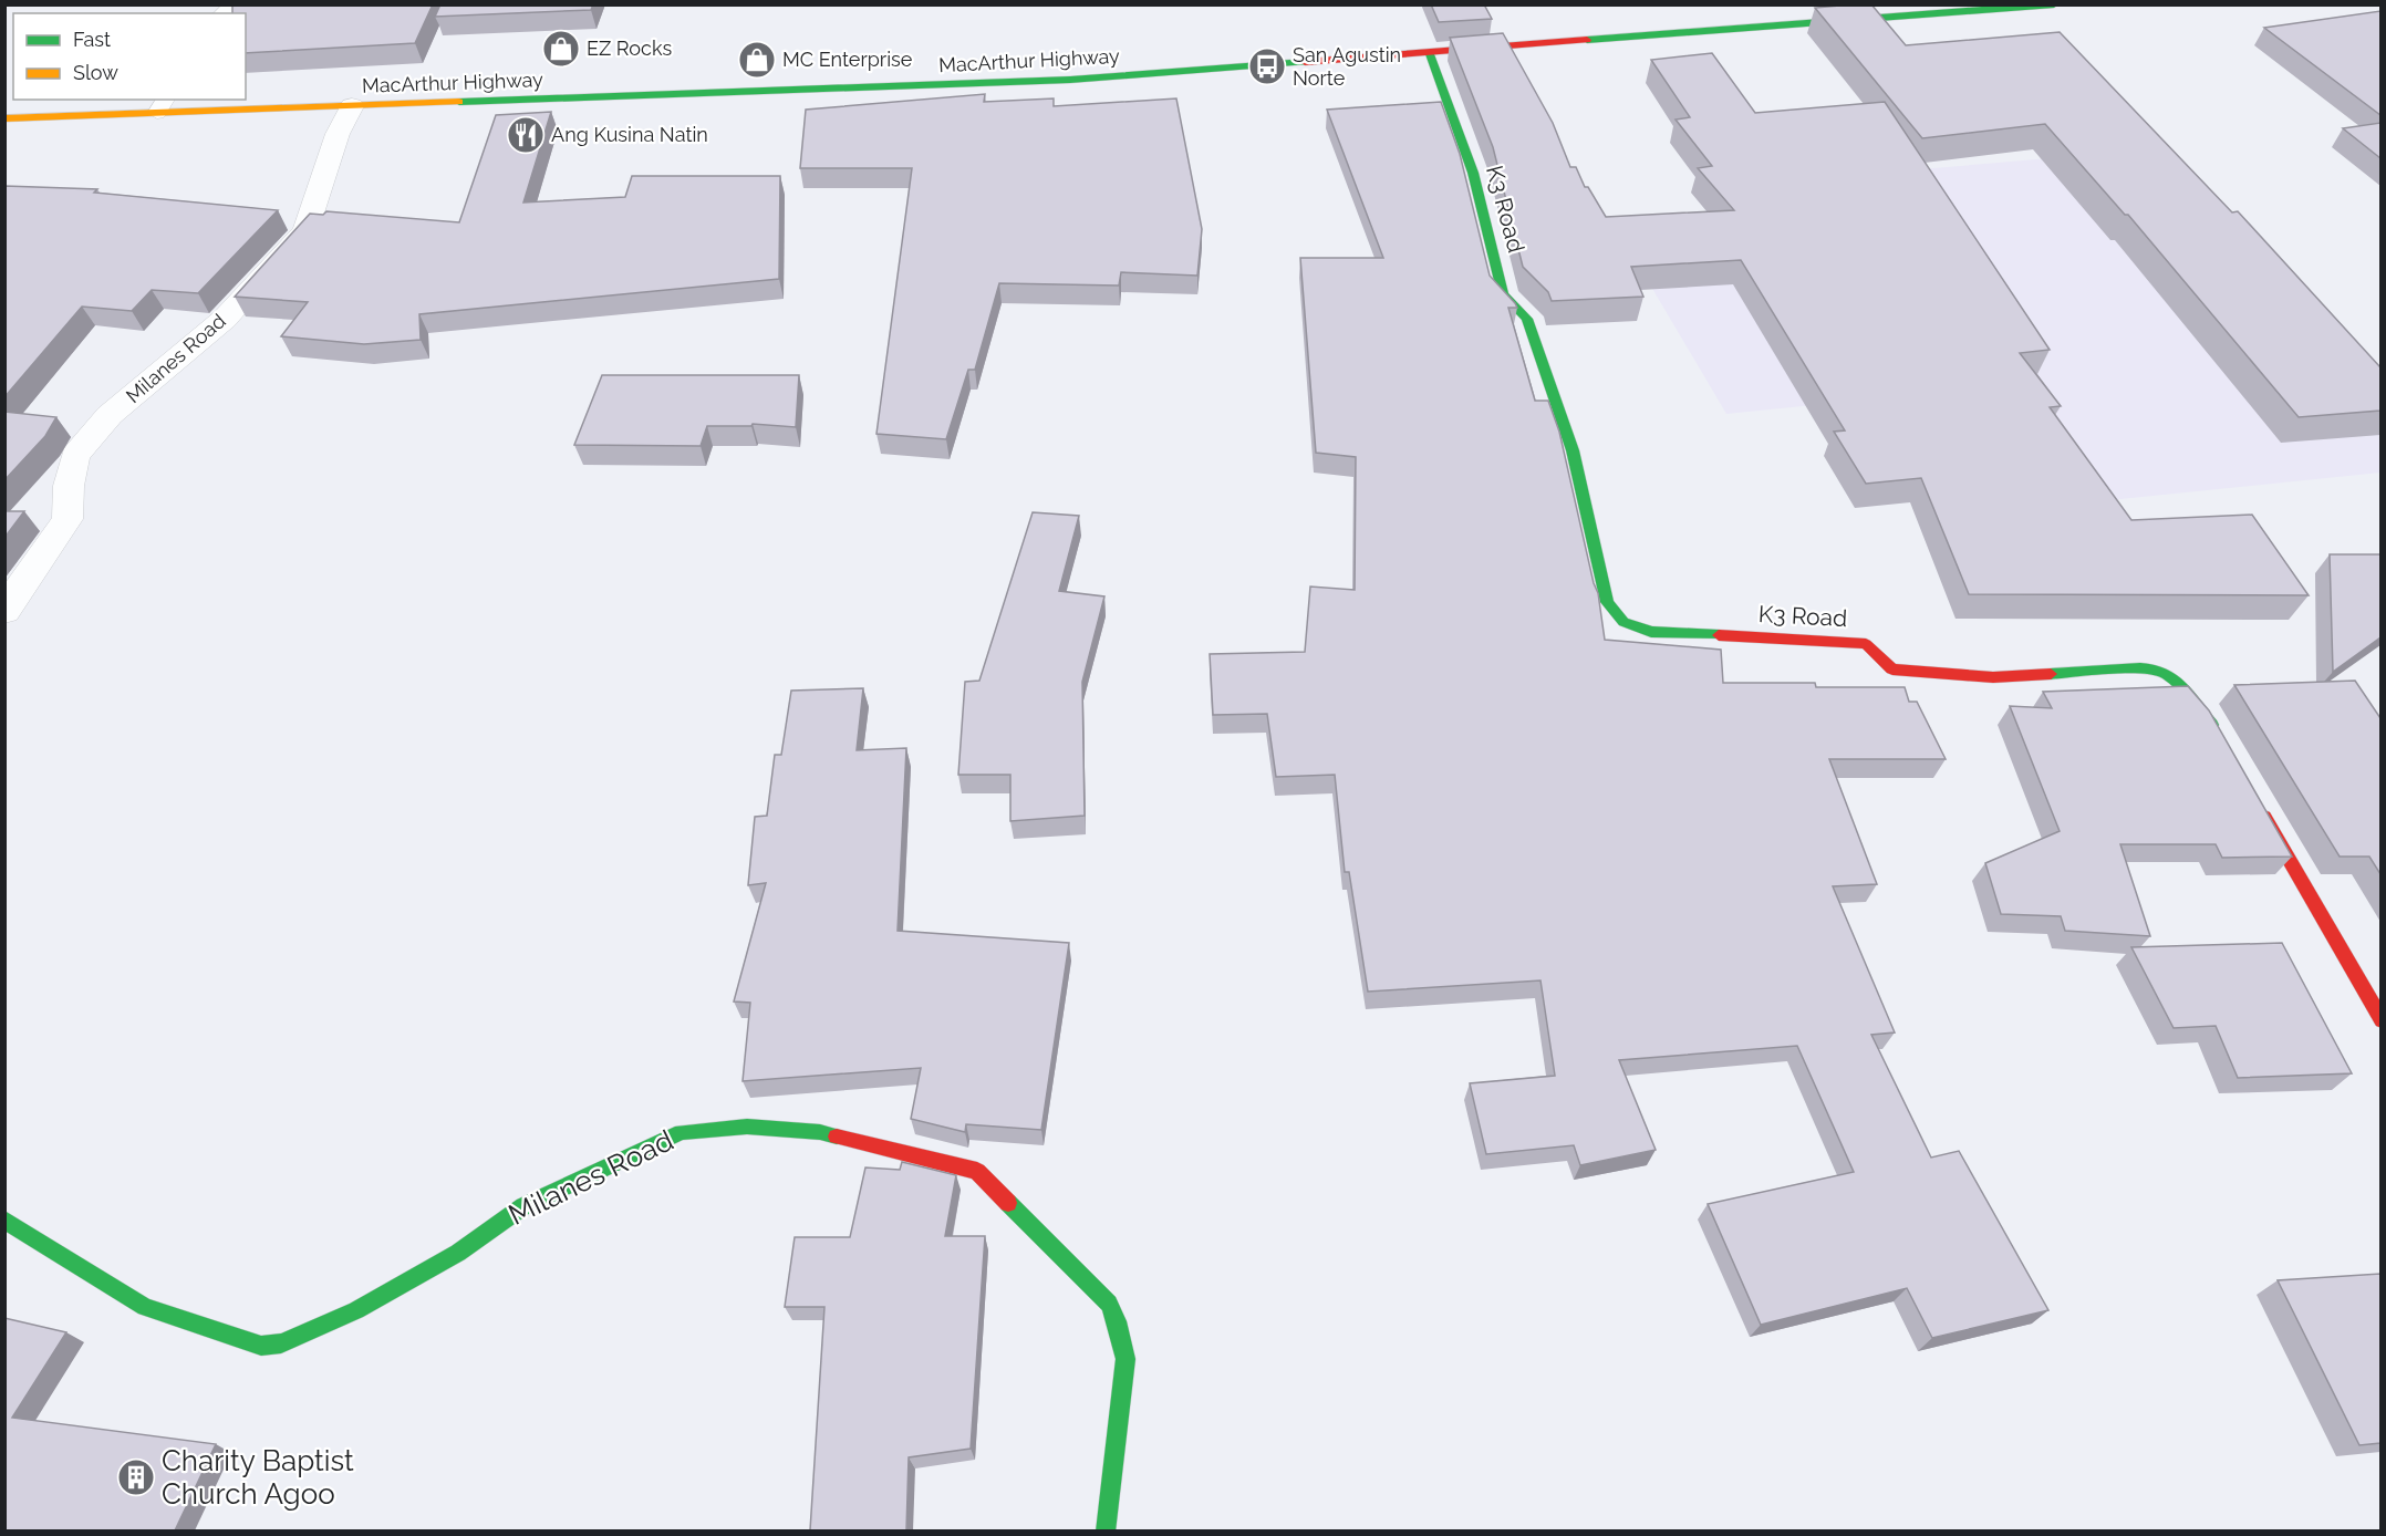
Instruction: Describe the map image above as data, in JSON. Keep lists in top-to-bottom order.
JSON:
{
  "streets": {
    "main road": ["MacArthur Highway", "K3 Road", "Milanes Road"]
  },
  "crossings": [
    ["MacArthur Highway", "K3 Road"],
    ["MacArthur Highway", "Milanes Road"]
  ],
  "places": {
    "shop": ["EZ Rocks", "MC Enterprise"],
    "bus stop": ["San Agustin Norte"],
    "restaurant": ["Ang Kusina Natin"],
    "building": ["Charity Baptist Church Agoo"]
  },
  "legend": ["Fast", "Slow"]
}
